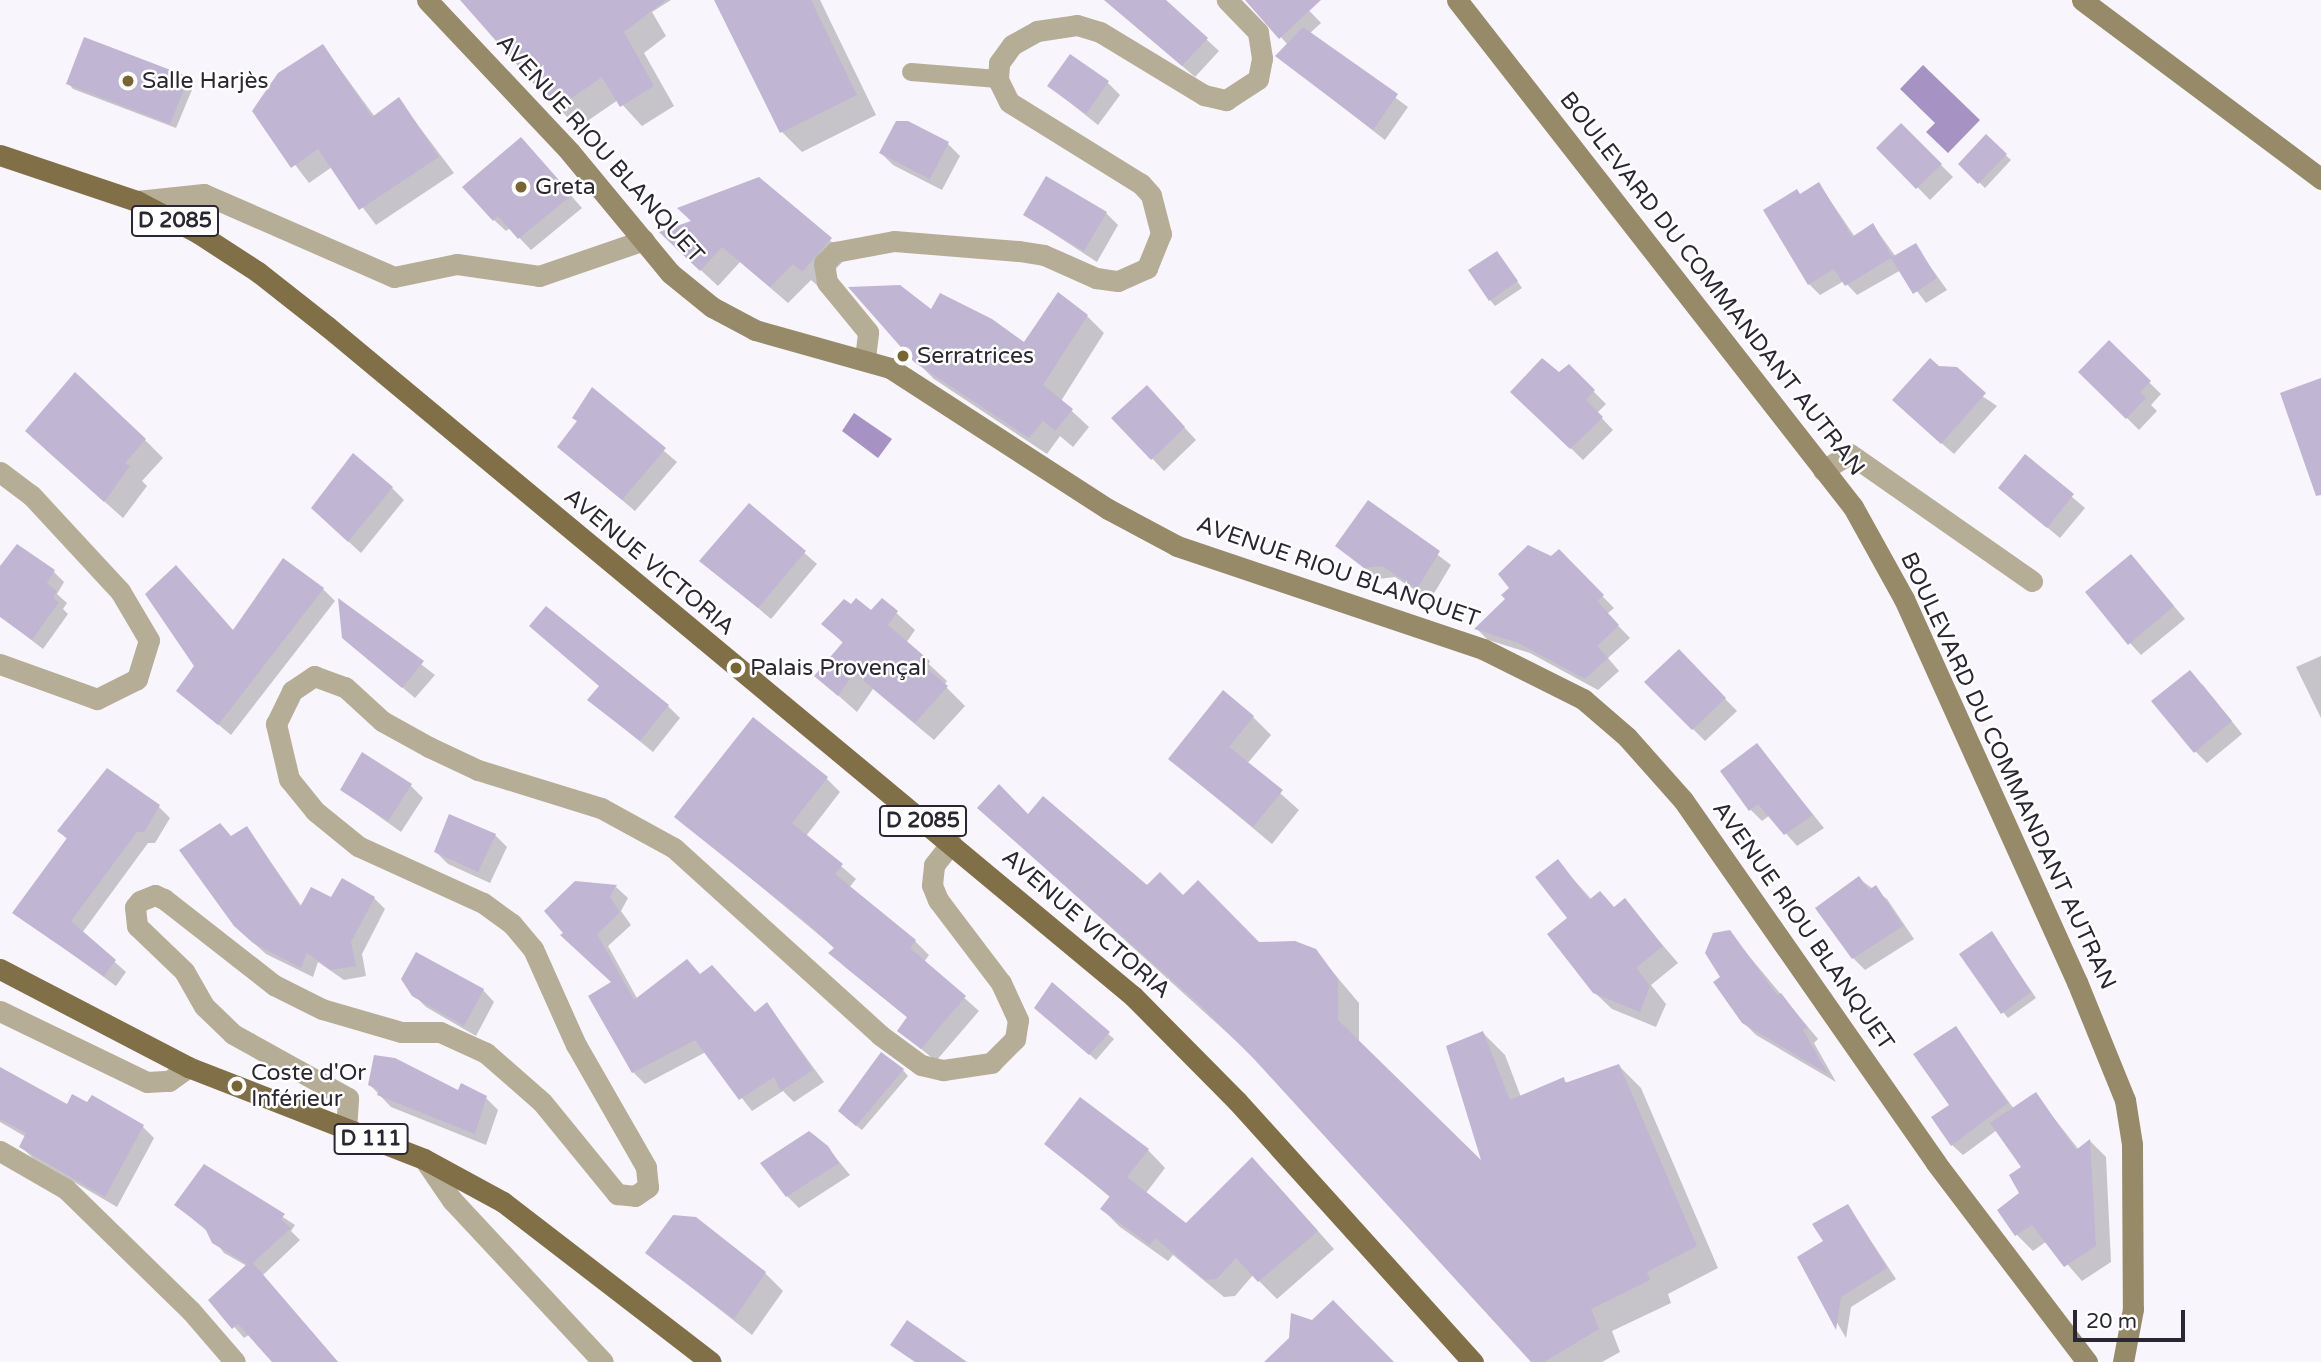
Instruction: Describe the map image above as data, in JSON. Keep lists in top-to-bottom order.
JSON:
{
  "streets": {
    "main road": ["D 2085", "AVENUE VICTORIA", "D 111"],
    "street": ["AVENUE RIOU BLANQUET", "BOULEVARD DU COMMANDANT AUTRAN"]
  },
  "places": [
    "Salle Harjès",
    "Greta",
    "Serratrices",
    "Palais Provençal",
    "Coste d'Or Inférieur"
  ],
  "scale_bar": "20 m"
}
